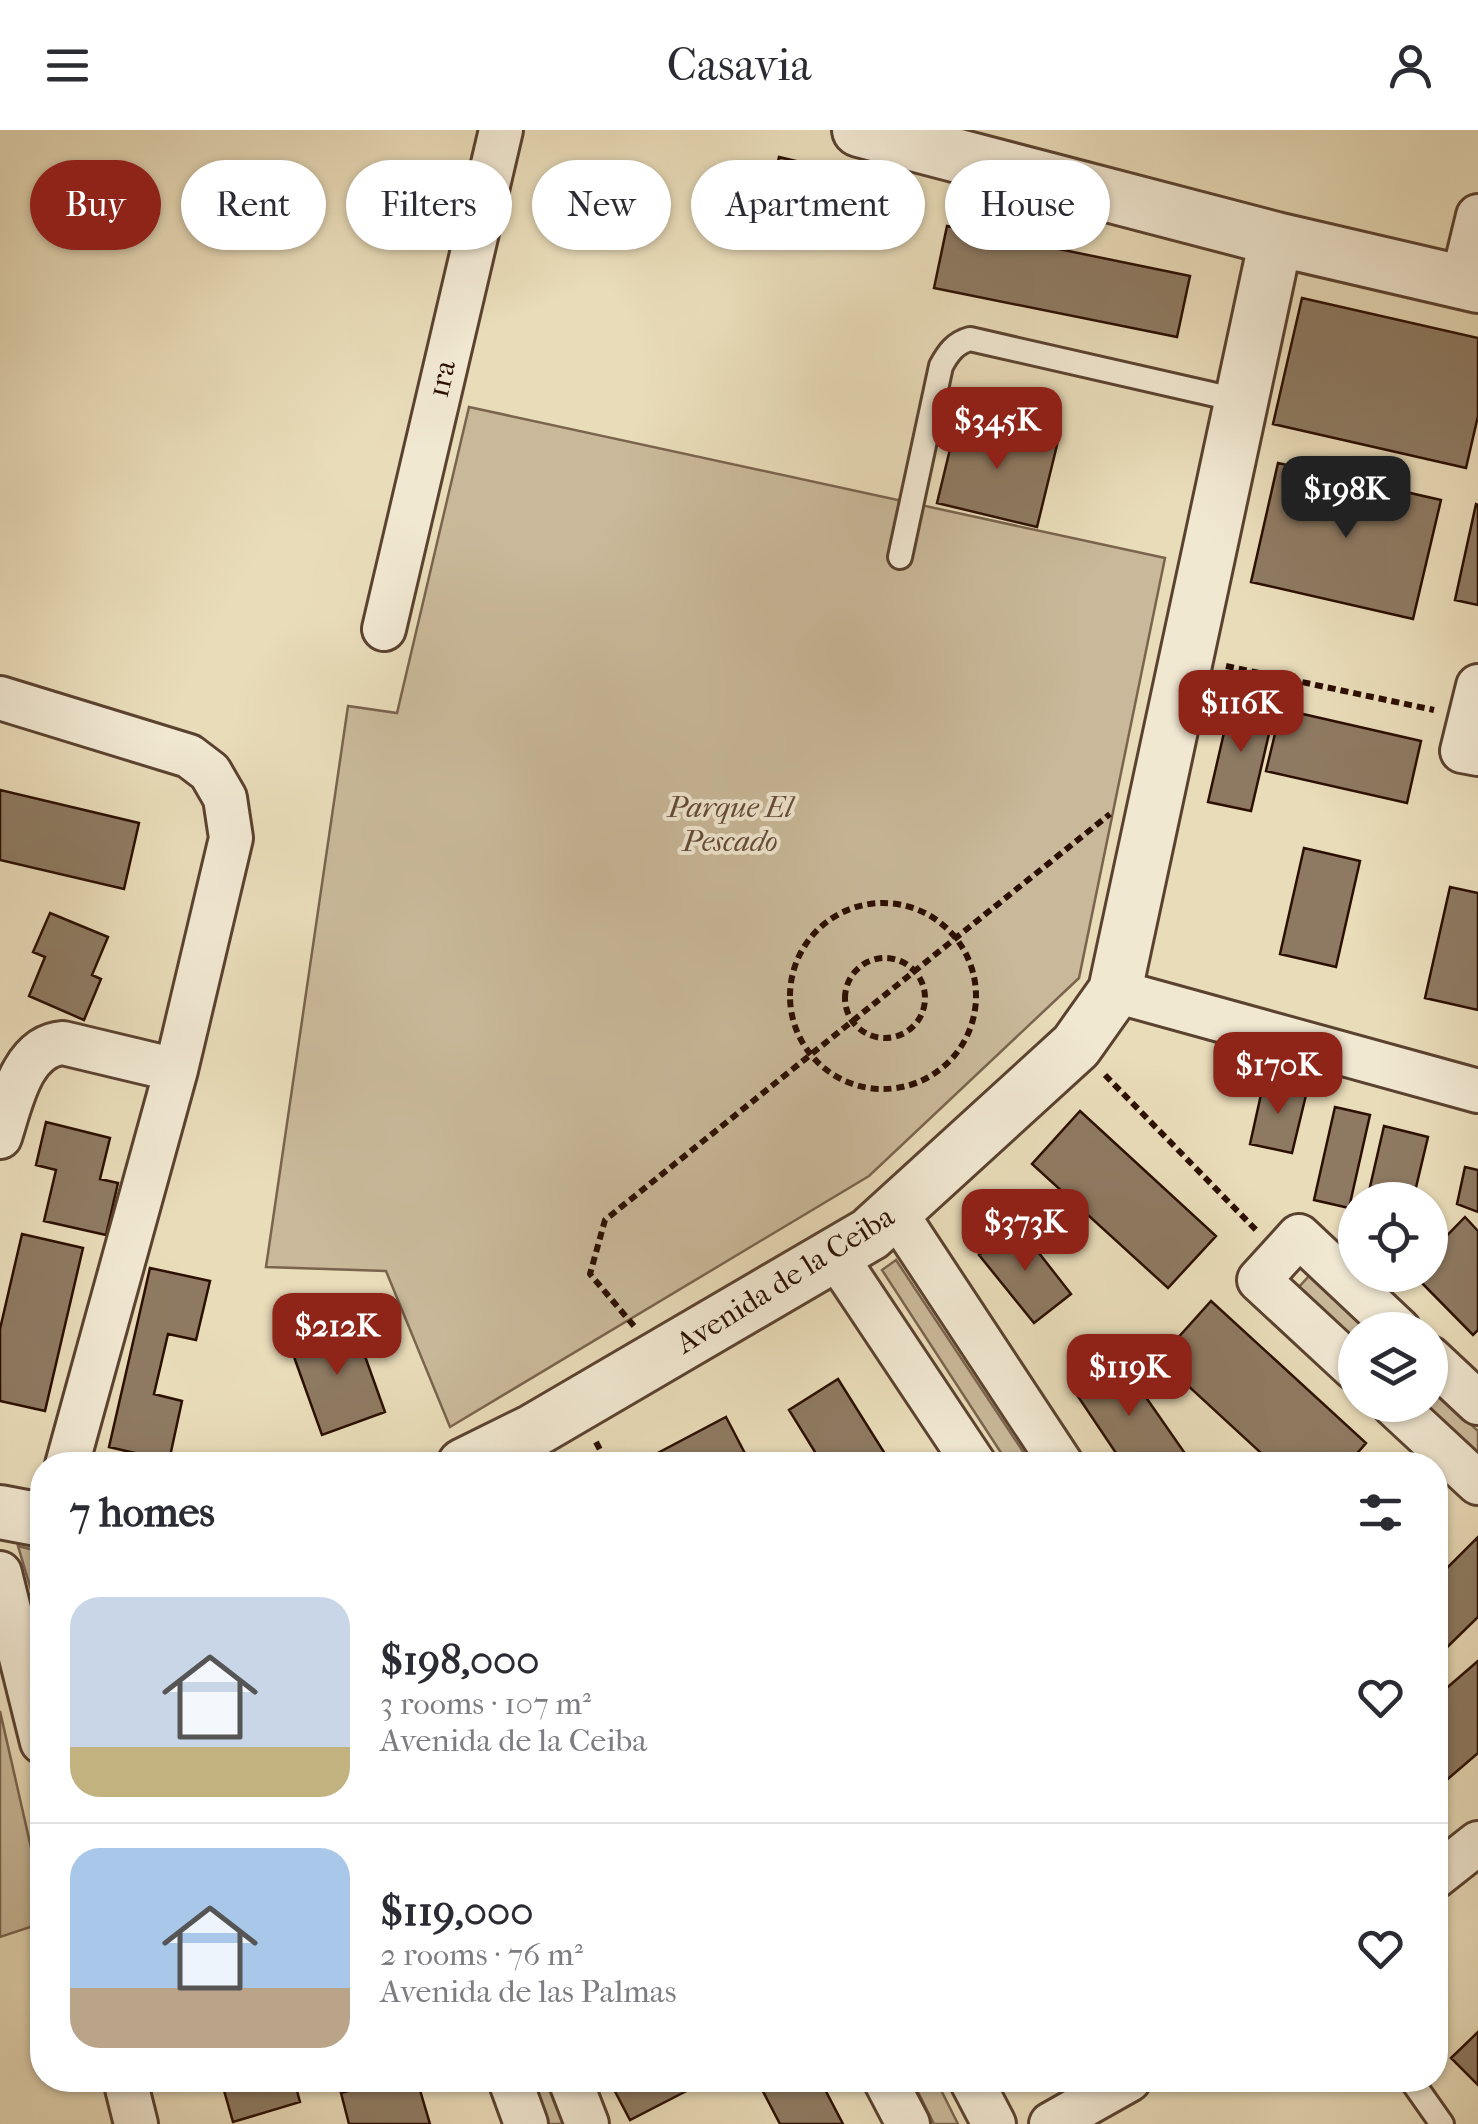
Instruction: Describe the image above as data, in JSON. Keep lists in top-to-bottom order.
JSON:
{
  "streets": {
    "street": ["1ra", "Avenida de la Ceiba"]
  },
  "parks": ["Parque El Pescado"],
  "page": {
    "header": "Casavia",
    "chip": [
      "Buy",
      "Rent",
      "Filters",
      "New",
      "Apartment",
      "House"
    ],
    "price": [
      "$345K",
      "$198K",
      "$116K",
      "$170K",
      "$373K",
      "$212K",
      "$119K"
    ],
    "heading": "7 homes",
    "list": [
      {
        "name": "$198,000",
        "note": "3 rooms · 107 m² · Avenida de la Ceiba"
      },
      {
        "name": "$119,000",
        "note": "2 rooms · 76 m² · Avenida de las Palmas"
      }
    ]
  }
}
